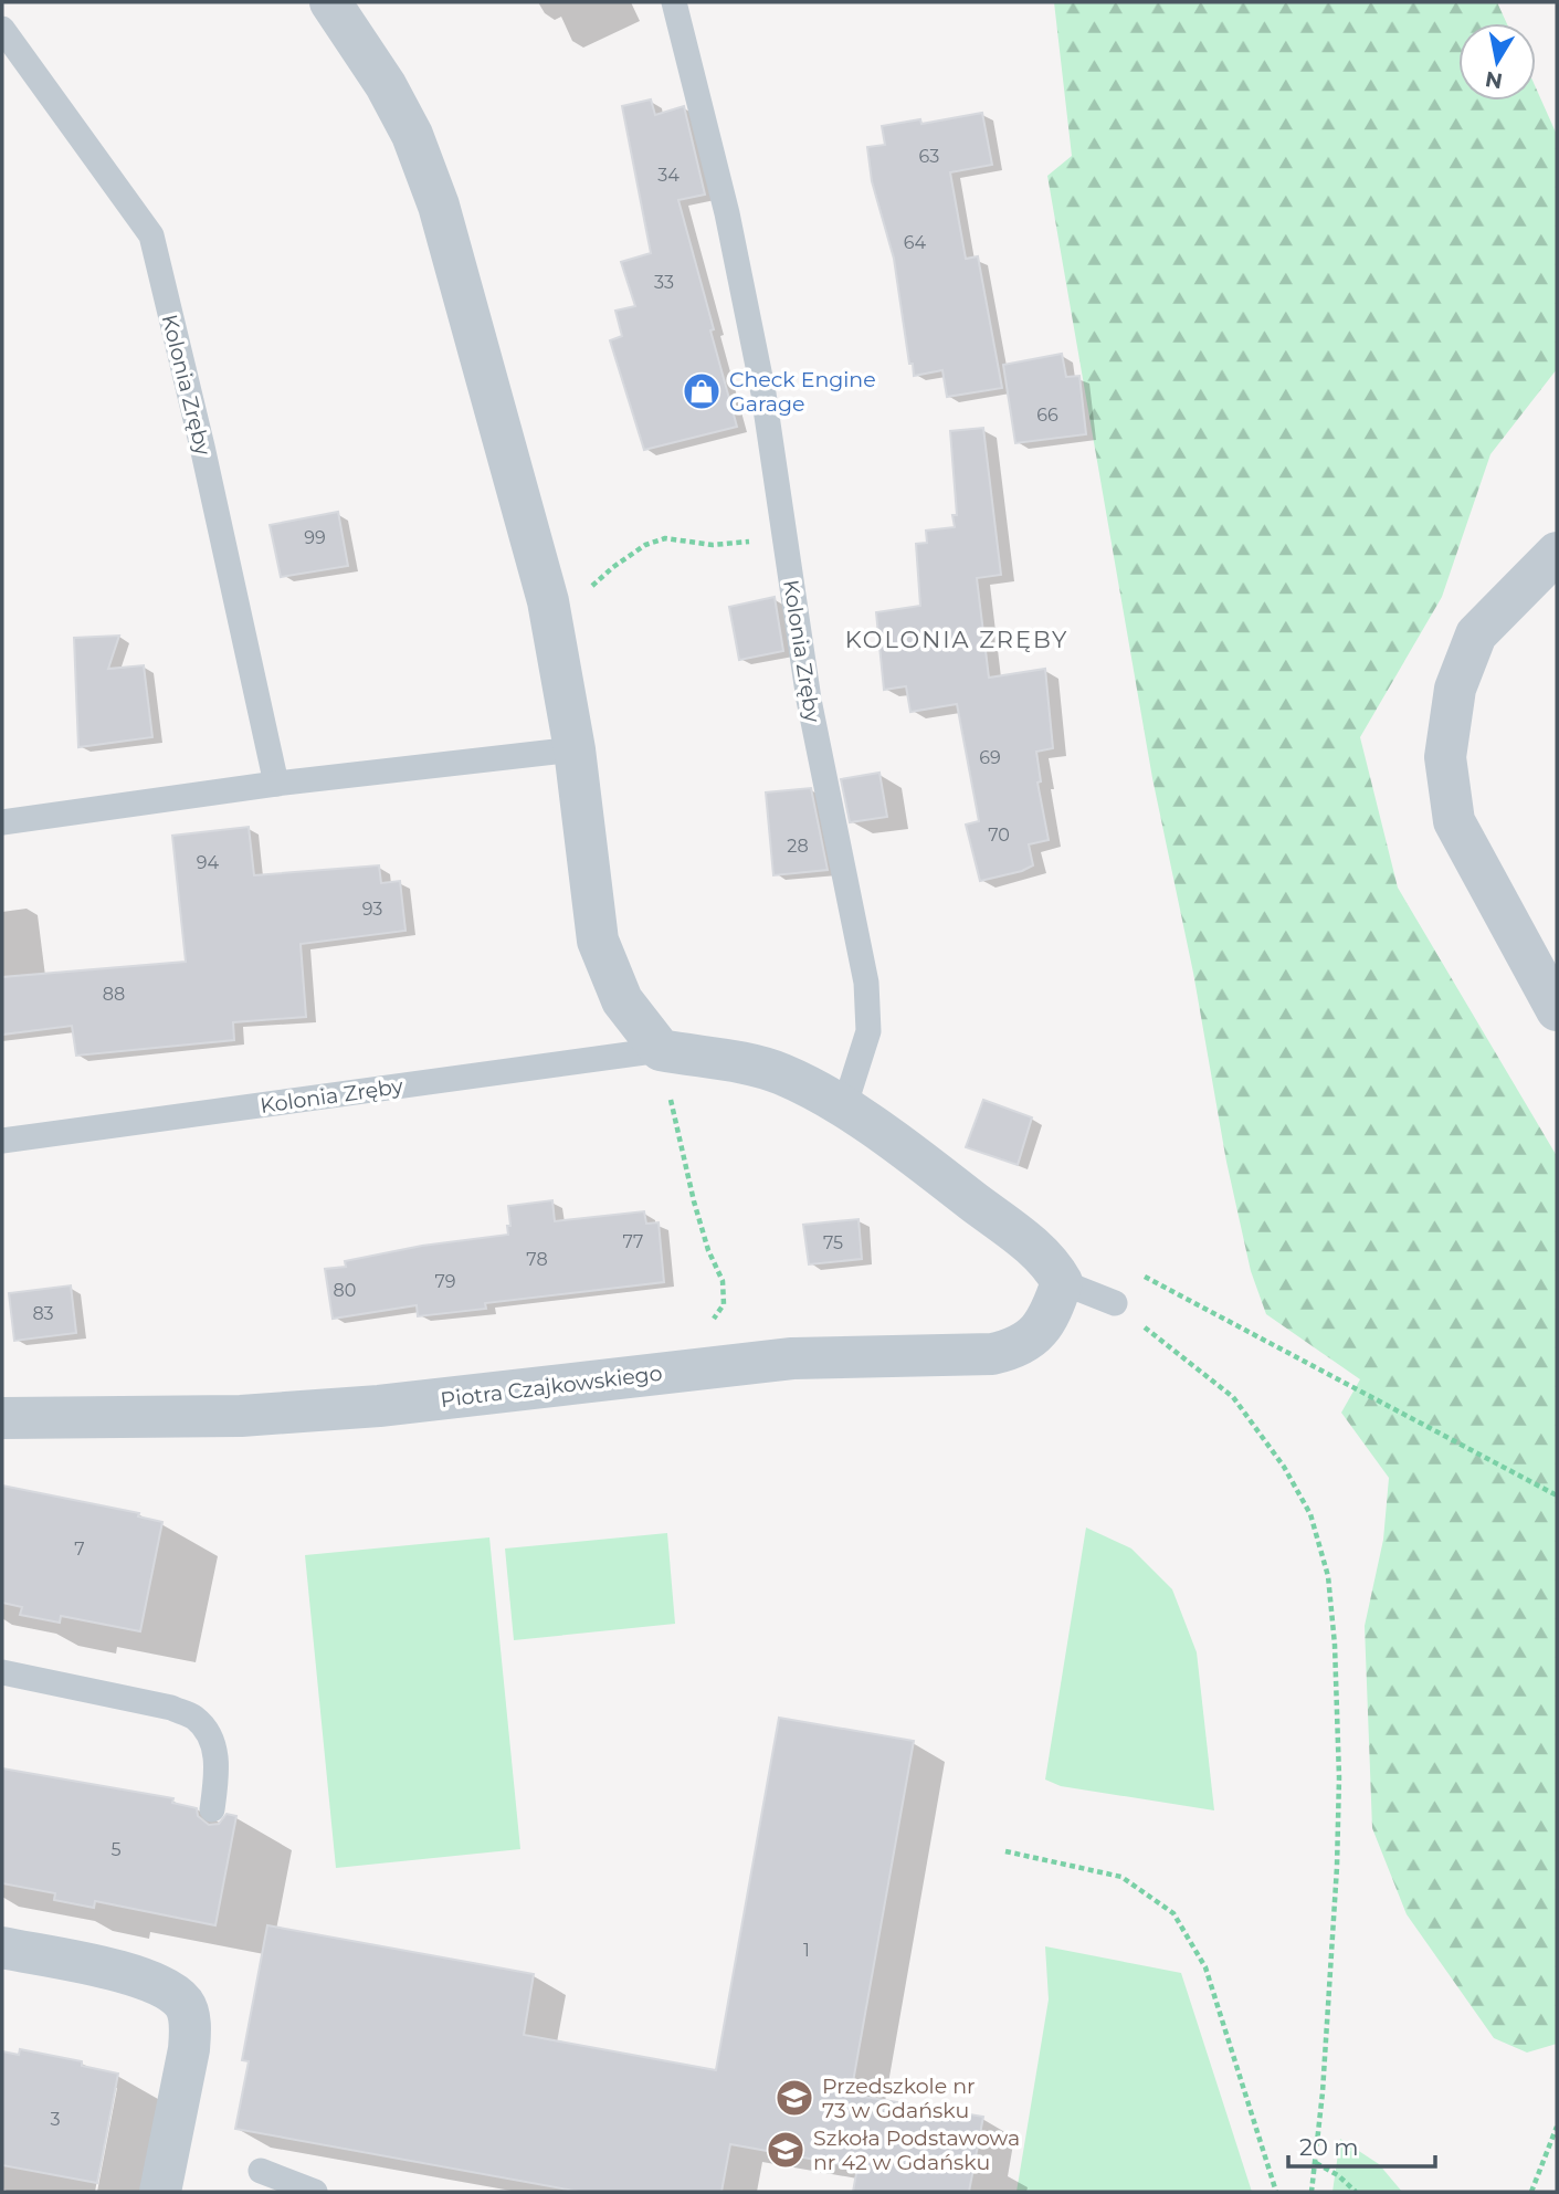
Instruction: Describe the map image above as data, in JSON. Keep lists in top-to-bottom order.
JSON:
{
  "streets": {
    "street": ["Kolonia Zręby", "Piotra Czajkowskiego"]
  },
  "districts": ["KOLONIA ZRĘBY"],
  "places": {
    "shop": ["Check Engine Garage"],
    "school or university": ["Przedszkole nr 73 w Gdańsku", "Szkoła Podstawowa nr 42 w Gdańsku"]
  },
  "house_numbers": [
    "63",
    "34",
    "64",
    "33",
    "66",
    "99",
    "69",
    "70",
    "28",
    "94",
    "93",
    "88",
    "77",
    "75",
    "78",
    "79",
    "80",
    "83",
    "7",
    "5",
    "1",
    "3"
  ],
  "scale_bar": "20 m",
  "north": "bottom"
}
